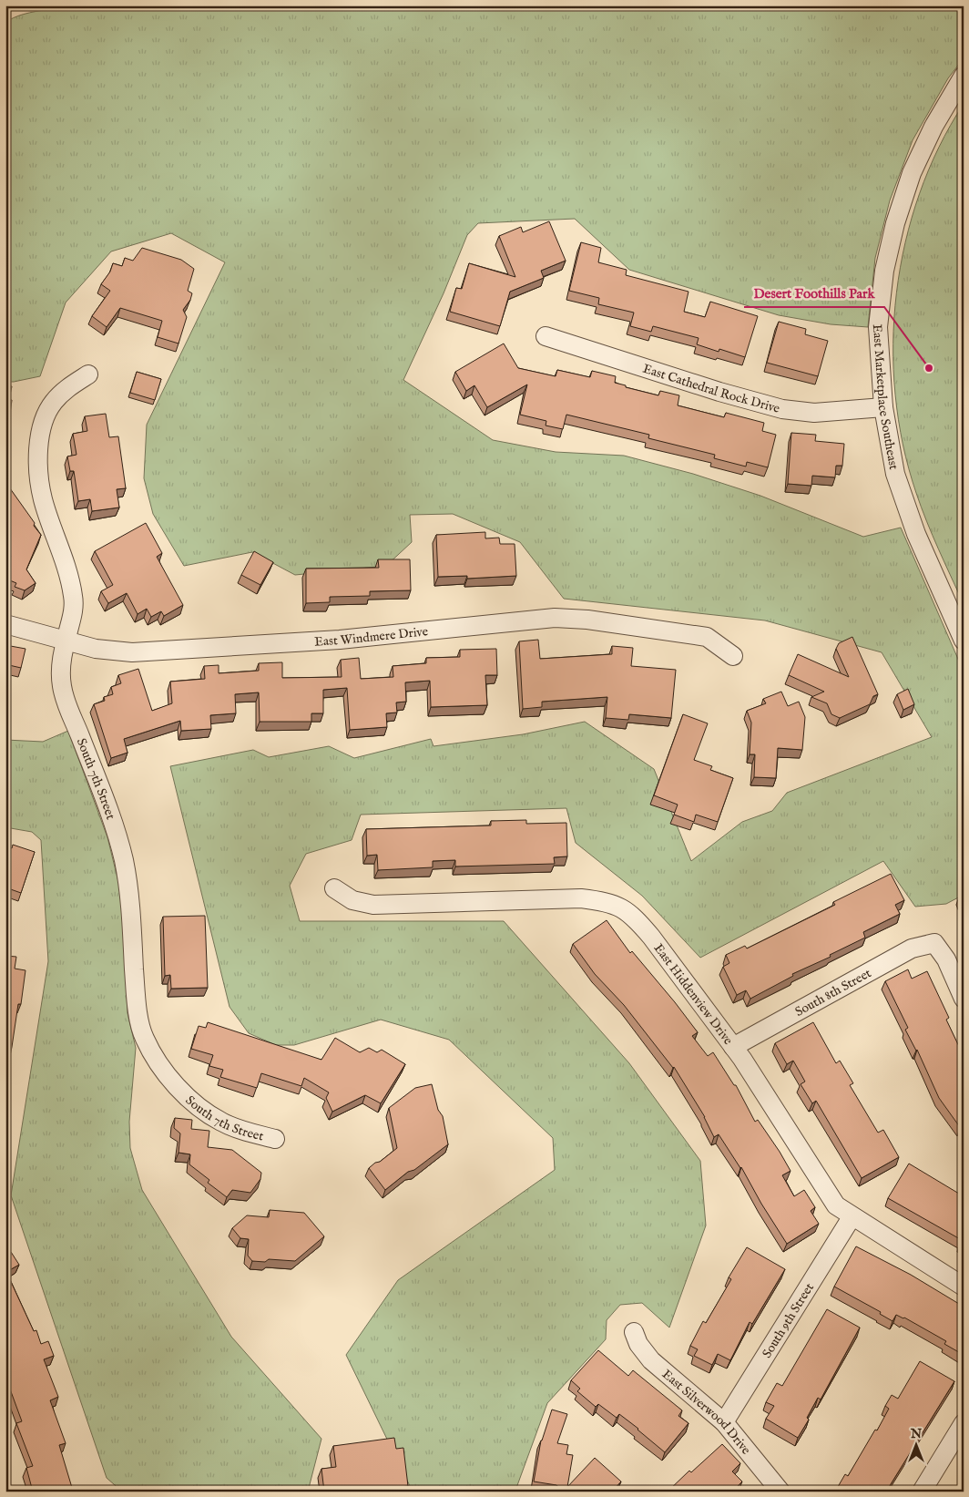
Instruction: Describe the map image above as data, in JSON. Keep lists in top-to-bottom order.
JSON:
{
  "streets": {
    "street": [
      "East Cathedral Rock Drive",
      "East Marketplace Southeast",
      "East Windmere Drive",
      "South 7th Street",
      "South 8th Street",
      "East Hiddenview Drive",
      "South 9th Street",
      "East Silverwood Drive"
    ]
  },
  "crossings": [
    ["East Cathedral Rock Drive", "East Marketplace Southeast"],
    ["East Windmere Drive", "South 7th Street"],
    ["South 8th Street", "East Hiddenview Drive"],
    ["East Hiddenview Drive", "South 9th Street"],
    ["South 9th Street", "East Silverwood Drive"]
  ],
  "places": ["Desert Foothills Park"],
  "north": "top"
}
